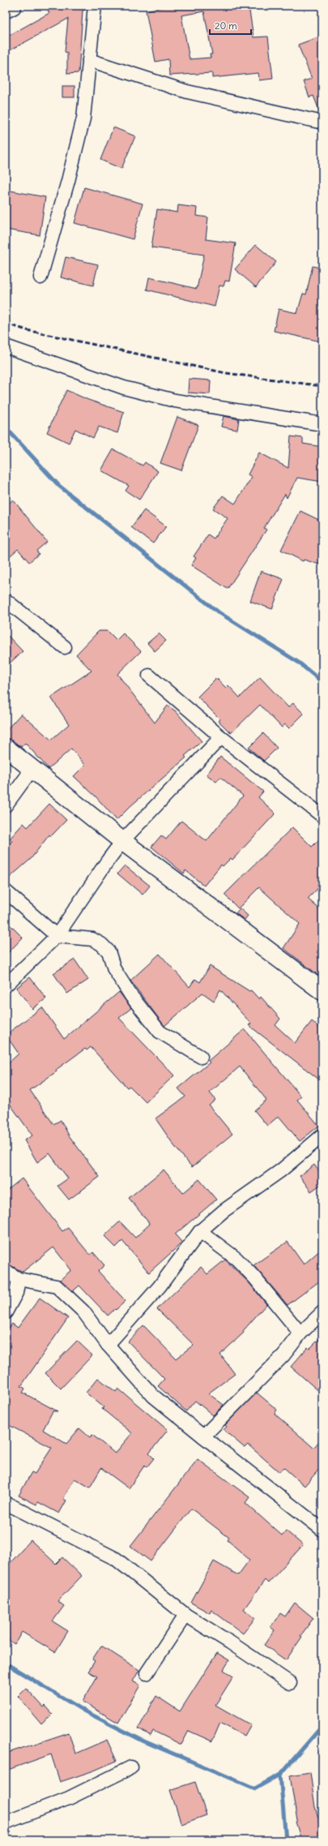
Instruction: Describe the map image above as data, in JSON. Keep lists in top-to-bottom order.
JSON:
{
  "scale_bar": "20 m"
}
